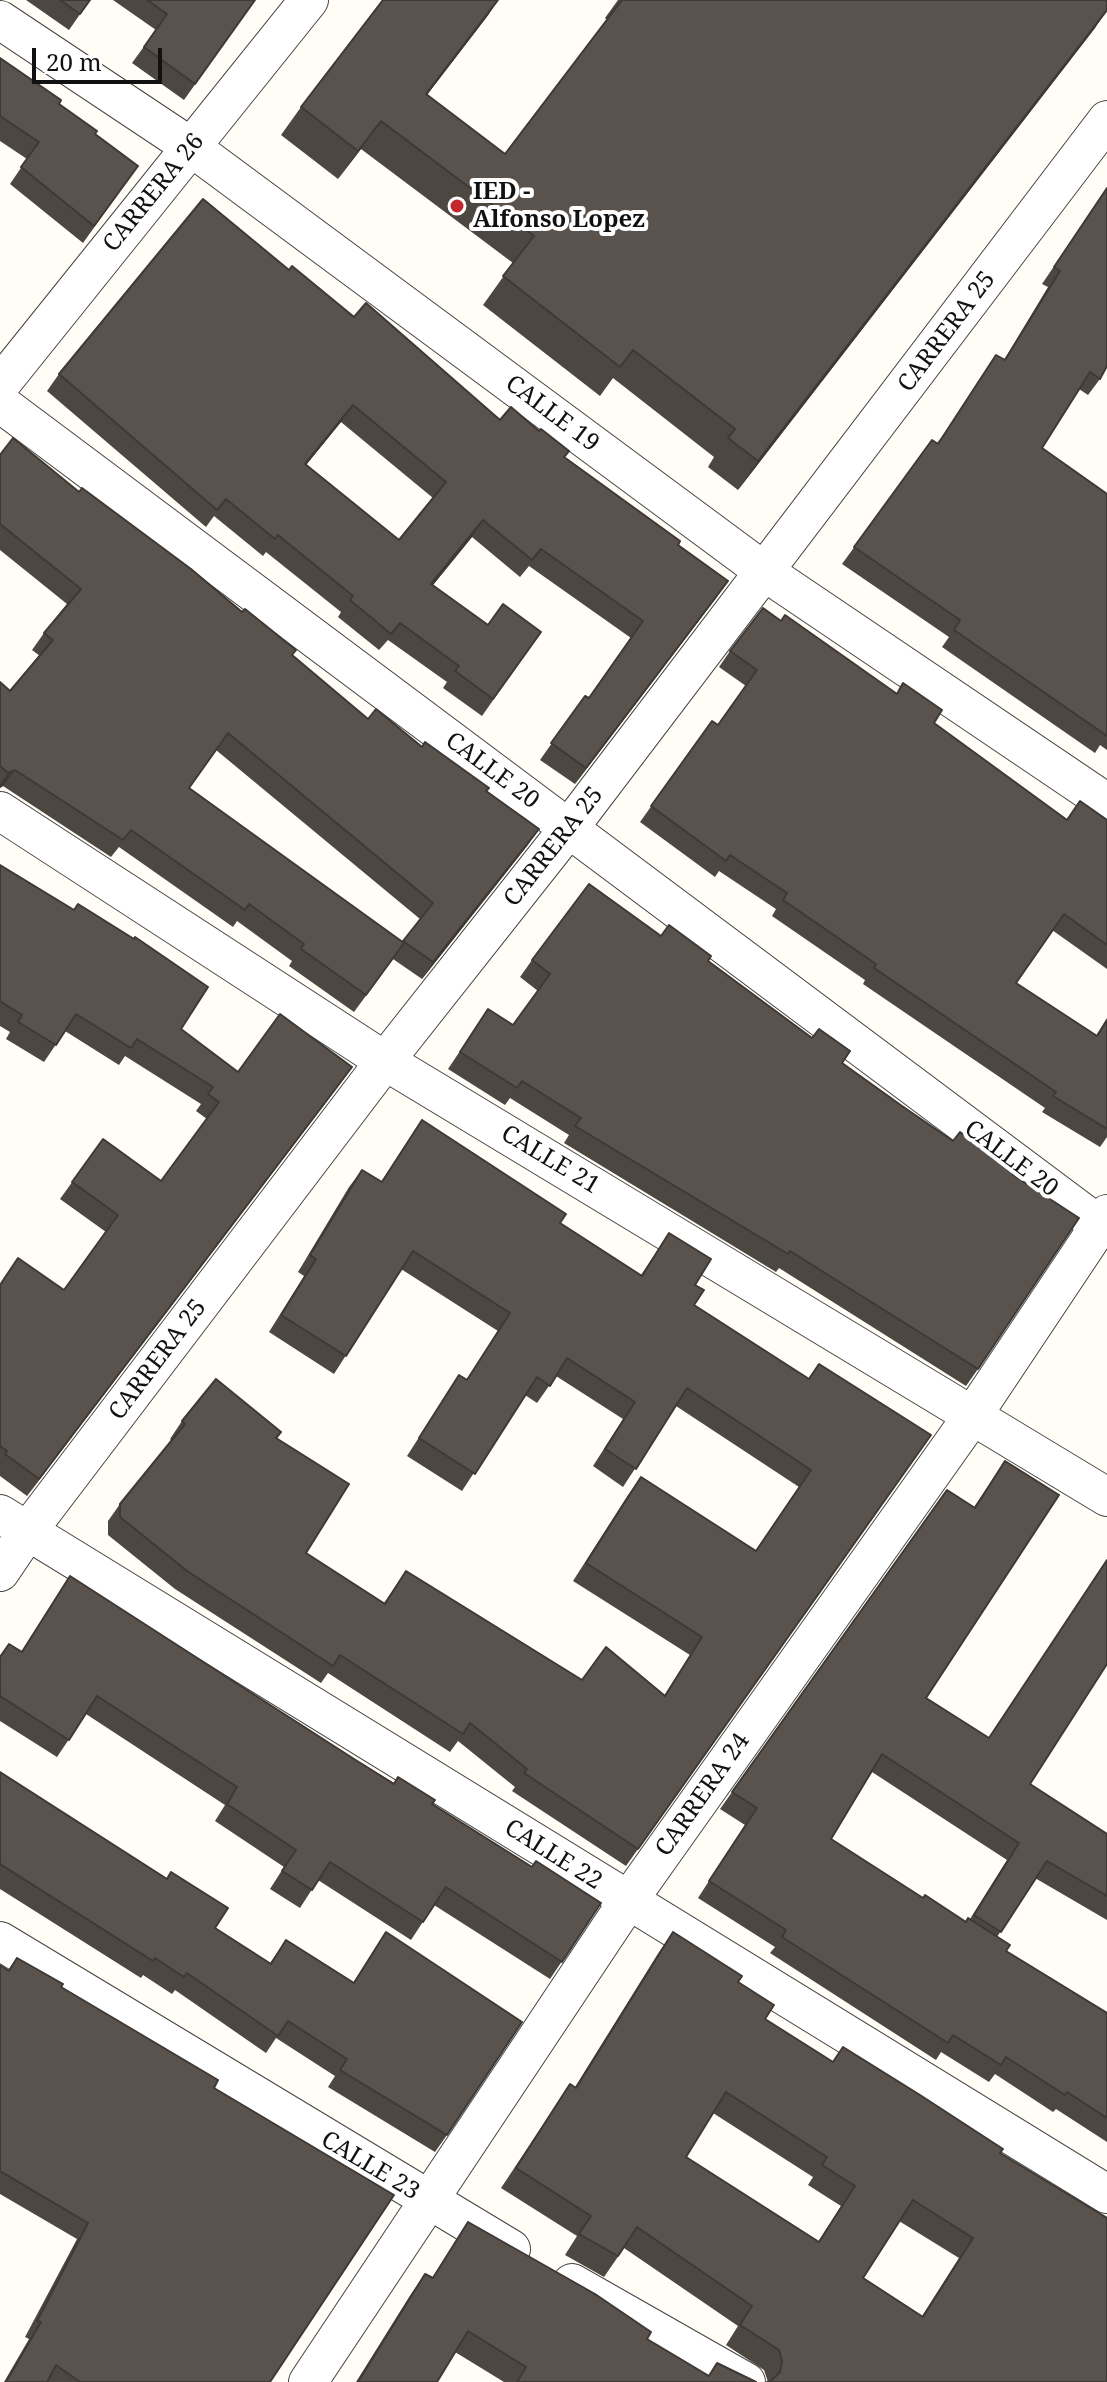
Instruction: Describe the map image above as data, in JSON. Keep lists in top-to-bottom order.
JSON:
{
  "streets": {
    "street": [
      "CARRERA 26",
      "CARRERA 25",
      "CALLE 19",
      "CALLE 20",
      "CALLE 21",
      "CARRERA 24",
      "CALLE 22",
      "CALLE 23"
    ]
  },
  "crossings": [
    ["CARRERA 26", "CALLE 19"],
    ["CARRERA 25", "CALLE 19"],
    ["CARRERA 25", "CALLE 20"],
    ["CARRERA 25", "CALLE 21"],
    ["CARRERA 25", "CALLE 22"],
    ["CALLE 20", "CARRERA 24"],
    ["CALLE 21", "CARRERA 24"],
    ["CARRERA 24", "CALLE 22"],
    ["CARRERA 24", "CALLE 23"]
  ],
  "places": ["IED - Alfonso Lopez"],
  "scale_bar": "20 m"
}
